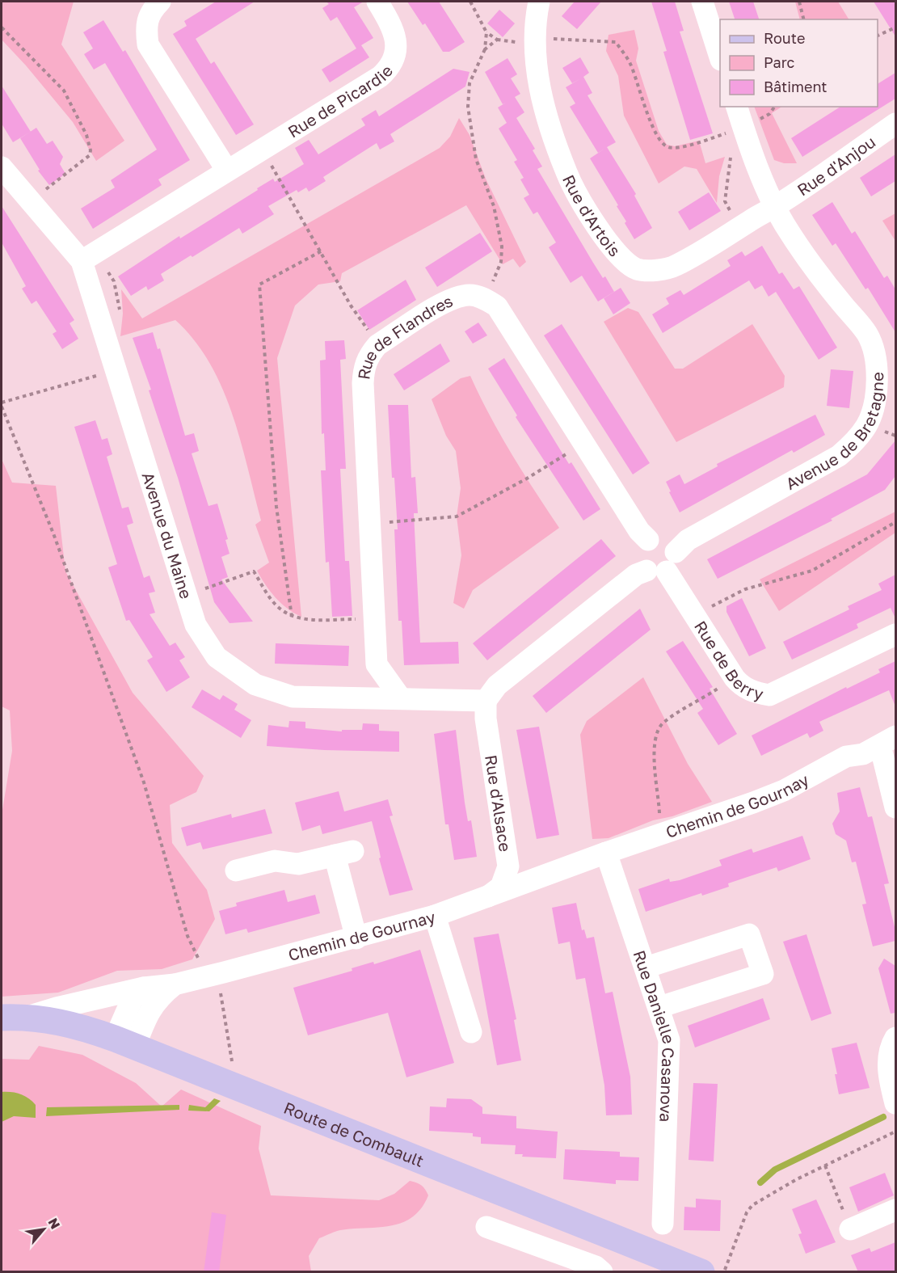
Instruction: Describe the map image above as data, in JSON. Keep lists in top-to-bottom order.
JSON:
{
  "streets": {
    "main road": ["Route de Combault"],
    "street": [
      "Rue de Picardie",
      "Rue d'Anjou",
      "Rue d'Artois",
      "Rue de Flandres",
      "Avenue de Bretagne",
      "Avenue du Maine",
      "Rue de Berry",
      "Rue d'Alsace",
      "Chemin de Gournay",
      "Rue Danielle Casanova"
    ]
  },
  "crossings": [
    ["Rue de Picardie", "Avenue du Maine"],
    ["Rue d'Anjou", "Rue d'Artois"],
    ["Rue d'Anjou", "Avenue de Bretagne"],
    ["Rue d'Artois", "Avenue de Bretagne"],
    ["Rue de Flandres", "Avenue du Maine"],
    ["Avenue de Bretagne", "Avenue du Maine"],
    ["Avenue de Bretagne", "Rue de Berry"],
    ["Avenue de Bretagne", "Rue d'Alsace"],
    ["Avenue du Maine", "Rue d'Alsace"],
    ["Rue d'Alsace", "Chemin de Gournay"],
    ["Chemin de Gournay", "Rue Danielle Casanova"],
    ["Chemin de Gournay", "Route de Combault"]
  ],
  "legend": ["Route", "Parc", "Bâtiment"],
  "north": "top right"
}
